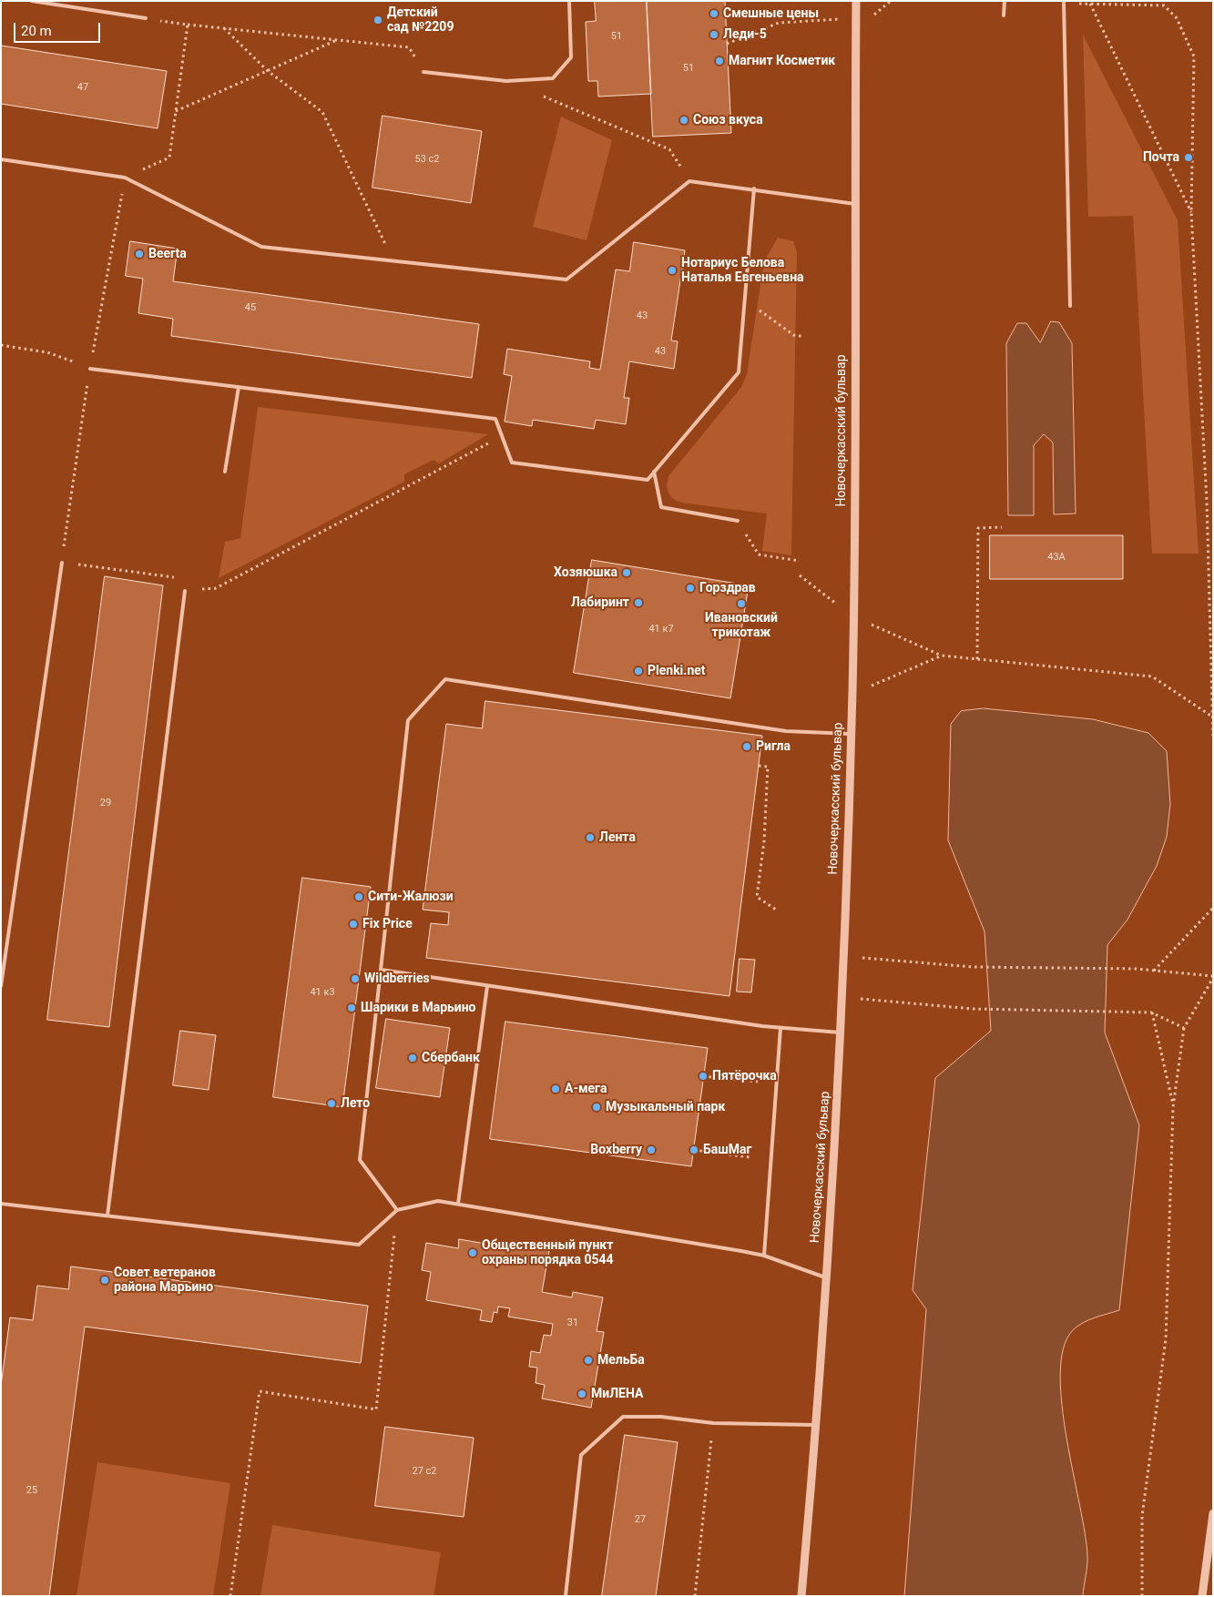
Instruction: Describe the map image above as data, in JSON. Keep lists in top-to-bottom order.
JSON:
{
  "streets": {
    "street": ["Новочеркасский бульвар"]
  },
  "places": [
    "Смешные цены",
    "Детский сад №2209",
    "Леди-5",
    "Магнит Косметик",
    "Союз вкуса",
    "Почта",
    "Beerta",
    "Нотариус Белова Наталья Евгеньевна",
    "Хозяюшка",
    "Горздрав",
    "Лабиринт",
    "Ивановский трикотаж",
    "Plenki.net",
    "Ригла",
    "Лента",
    "Сити-Жалюзи",
    "Fix Price",
    "Wildberries",
    "Шарики в Марьино",
    "Сбербанк",
    "Пятёрочка",
    "А-мега",
    "Лето",
    "Музыкальный парк",
    "Boxberry",
    "БашМаг",
    "Общественный пункт охраны порядка 0544",
    "Совет ветеранов района Марьино",
    "МельБа",
    "МиЛЕНА"
  ],
  "house_numbers": [
    "51",
    "51",
    "47",
    "53 с2",
    "45",
    "43",
    "43",
    "43А",
    "41 к7",
    "29",
    "41 к3",
    "31",
    "27 с2",
    "25",
    "27"
  ],
  "scale_bar": "20 m"
}
